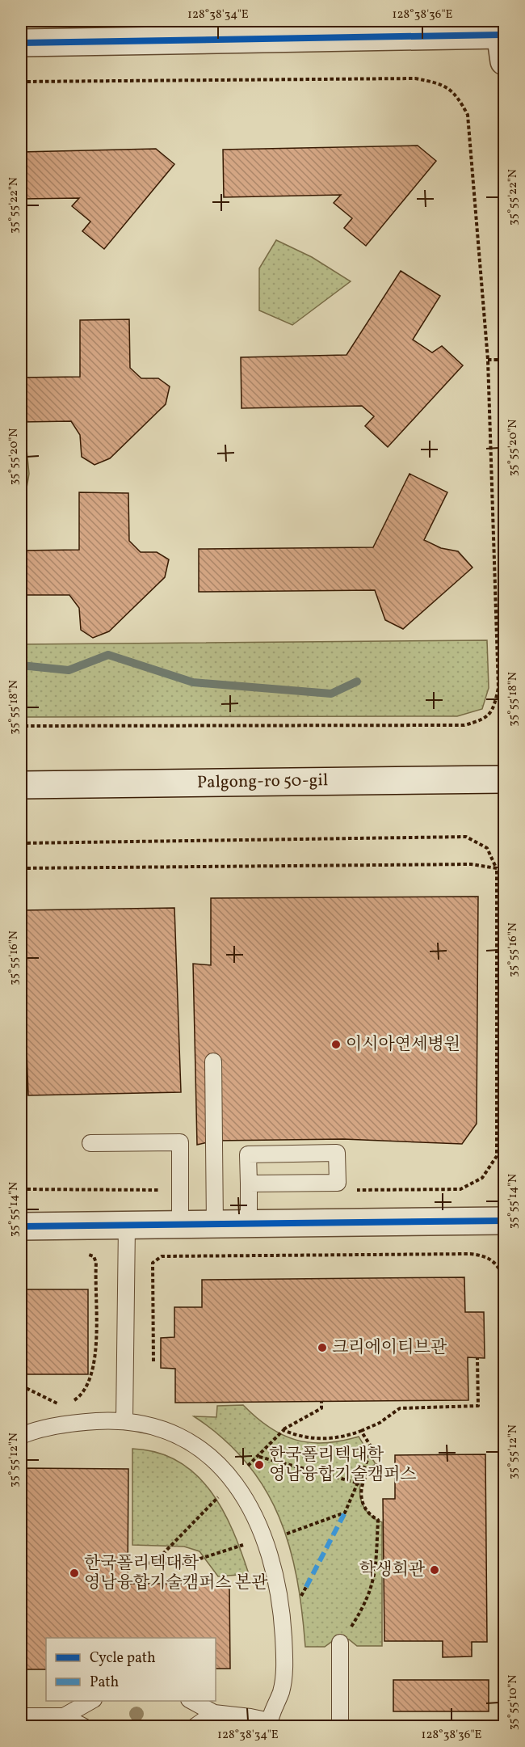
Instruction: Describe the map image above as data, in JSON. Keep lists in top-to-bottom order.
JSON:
{
  "streets": {
    "street": ["Palgong-ro 50-gil"]
  },
  "places": [
    "이시아연세병원",
    "크리에이티브관",
    "한국폴리텍대학 영남융합기술캠퍼스",
    "학생회관",
    "한국폴리텍대학 영남융합기술캠퍼스 본관"
  ],
  "legend": ["Cycle path", "Path"],
  "coordinates": [
    "128°38'34\"E",
    "128°38'36\"E",
    "35°55'22\"N",
    "35°55'20\"N",
    "35°55'18\"N",
    "35°55'16\"N",
    "35°55'14\"N",
    "35°55'12\"N",
    "35°55'10\"N"
  ]
}
